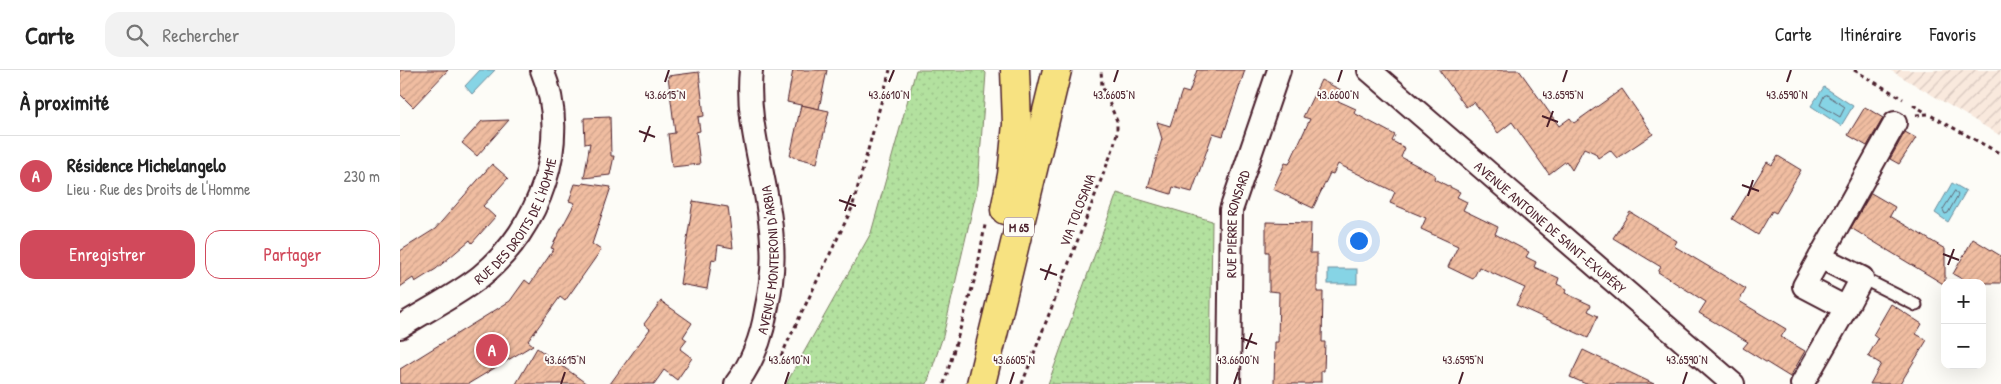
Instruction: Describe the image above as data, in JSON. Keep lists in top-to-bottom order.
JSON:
{
  "streets": {
    "main road": ["M 65"],
    "street": [
      "RUE DES DROITS DE L'HOMME",
      "RUE PIERRE RONSARD",
      "AVENUE ANTOINE DE SAINT-EXUPÉRY",
      "AVENUE MONTERONI D'ARBIA"
    ],
    "path": ["VIA TOLOSANA"]
  },
  "page": {
    "header": "Carte",
    "search": "Rechercher",
    "nav": ["Carte", "Itinéraire", "Favoris"],
    "heading": "À proximité",
    "list": [
      {
        "mark": "A",
        "name": "Résidence Michelangelo",
        "note": "Lieu · Rue des Droits de l'Homme",
        "value": "230 m"
      }
    ],
    "buttons": ["Enregistrer", "Partager"],
    "map_buttons": ["+", "−"],
    "pins": "A"
  },
  "coordinates": [
    "43.6615°N",
    "43.6610°N",
    "43.6605°N",
    "43.6600°N",
    "43.6595°N",
    "43.6590°N"
  ]
}
